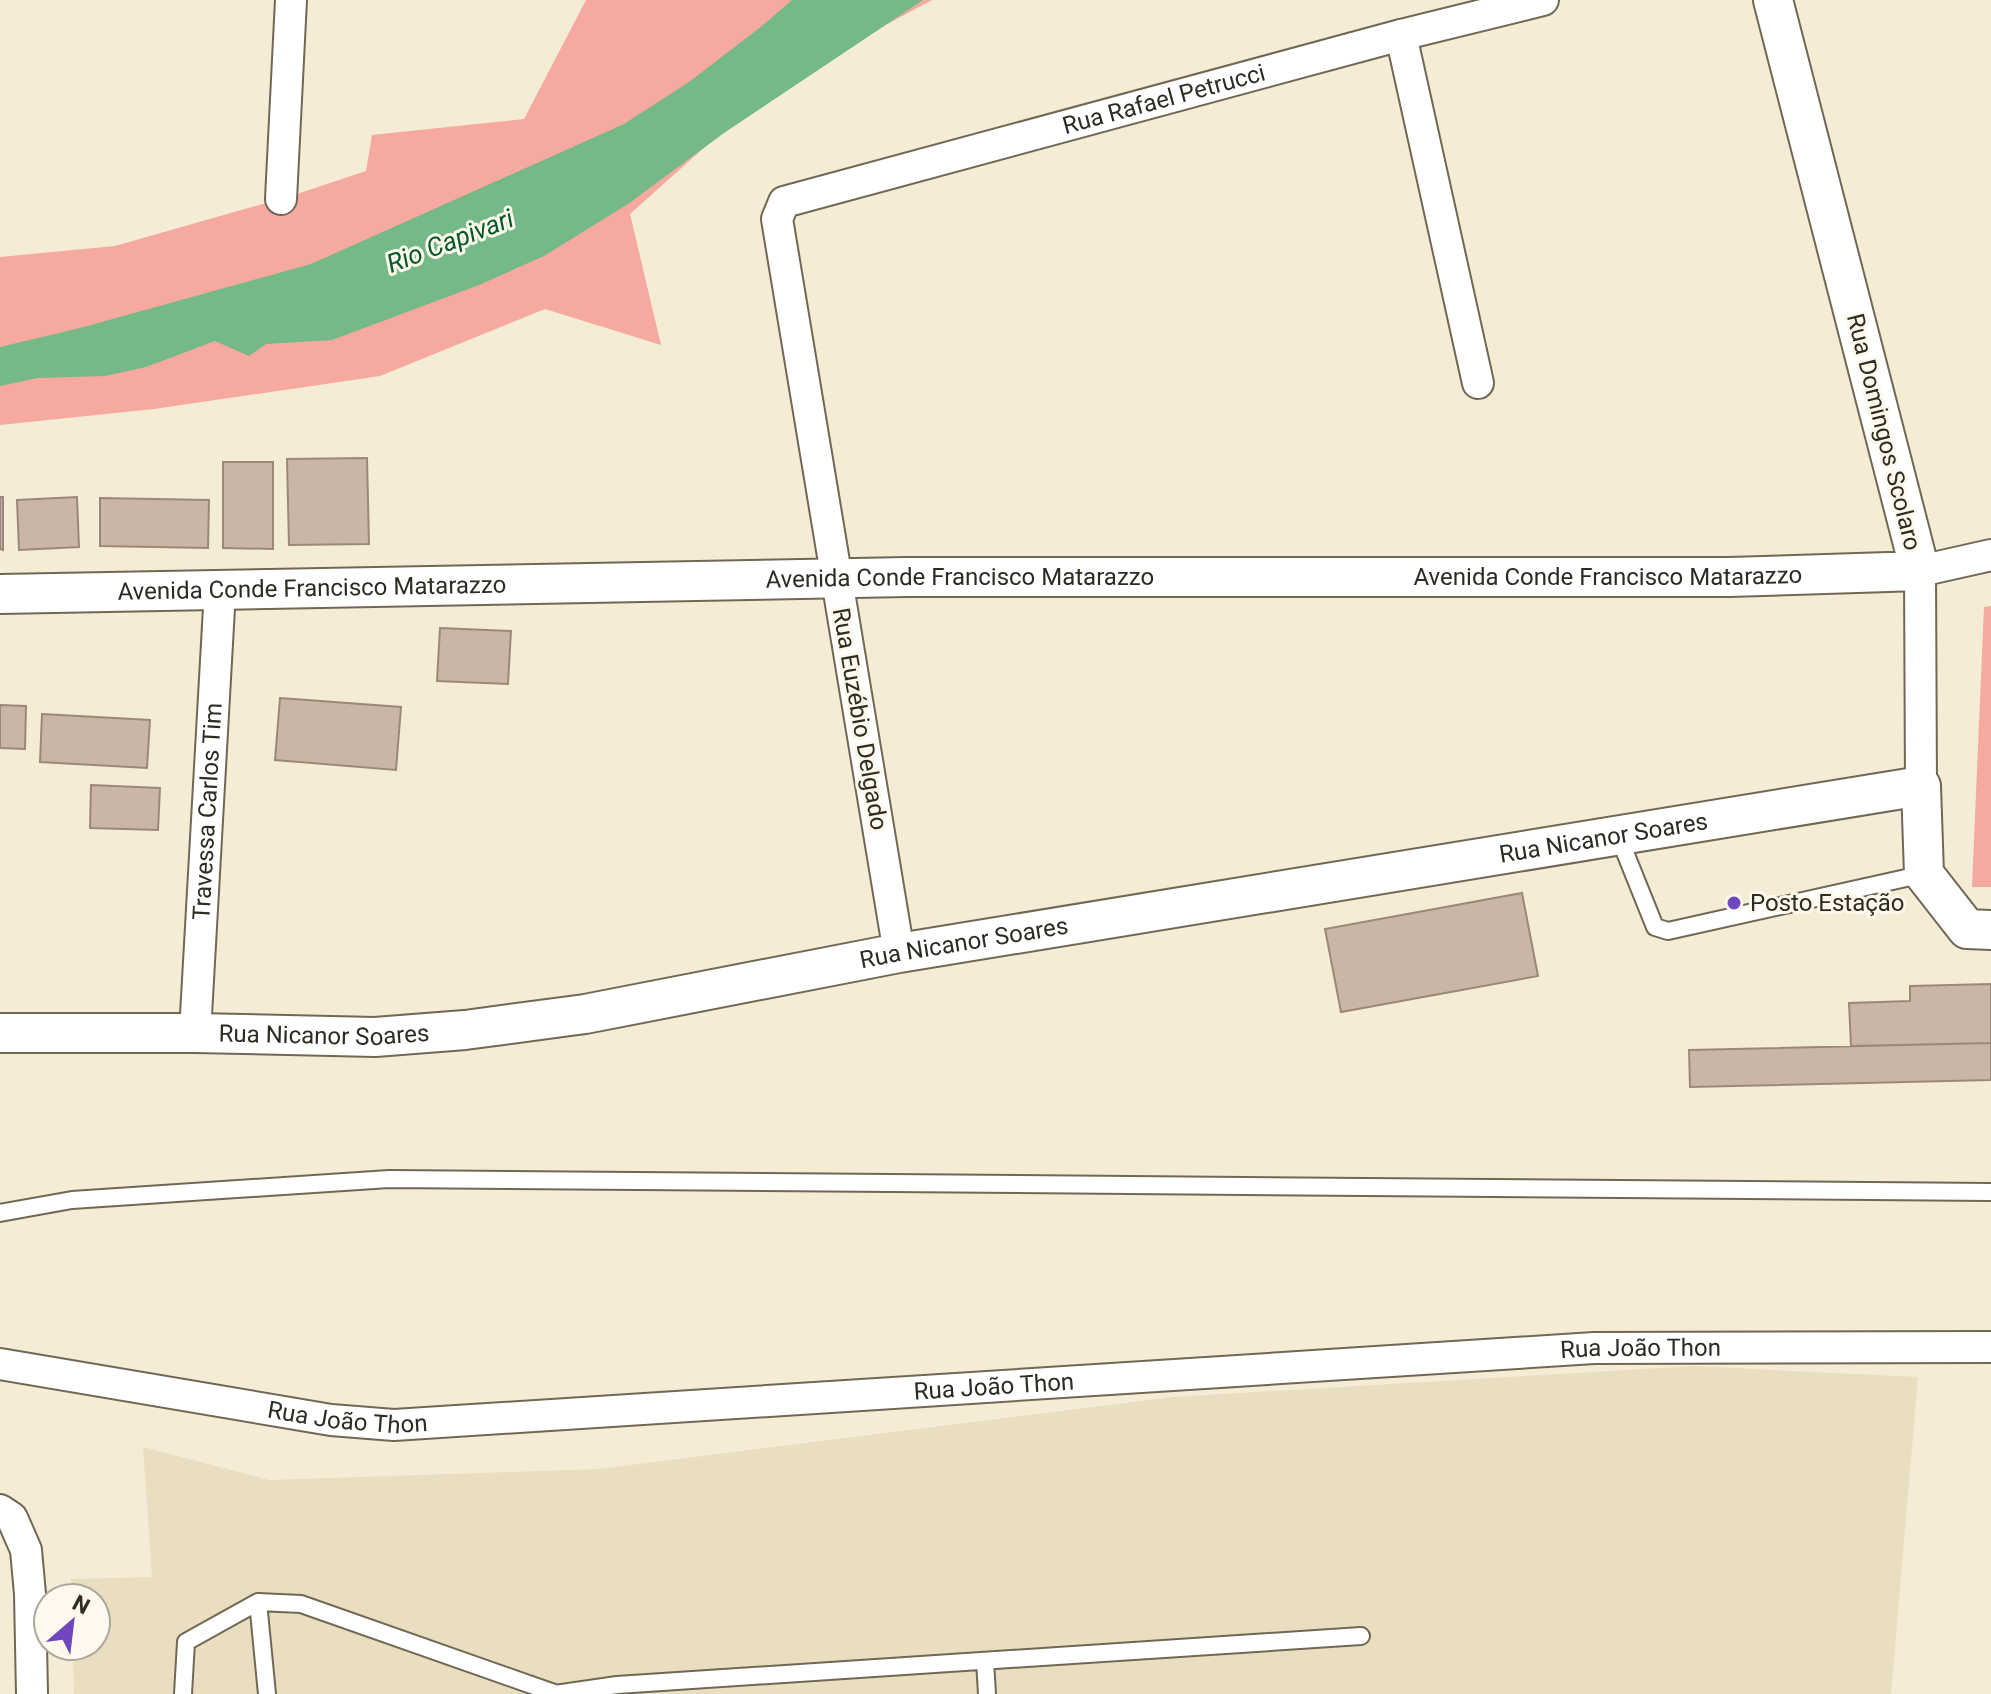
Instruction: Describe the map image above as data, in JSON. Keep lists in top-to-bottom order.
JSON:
{
  "streets": {
    "street": [
      "Rua Rafael Petrucci",
      "Rua Domingos Scolaro",
      "Avenida Conde Francisco Matarazzo",
      "Rua Euzébio Delgado",
      "Travessa Carlos Tim",
      "Rua Nicanor Soares",
      "Rua João Thon"
    ]
  },
  "crossings": [
    ["Rua Rafael Petrucci", "Rua Euzébio Delgado"],
    ["Rua Domingos Scolaro", "Avenida Conde Francisco Matarazzo"],
    ["Rua Domingos Scolaro", "Rua Nicanor Soares"],
    ["Avenida Conde Francisco Matarazzo", "Rua Euzébio Delgado"],
    ["Avenida Conde Francisco Matarazzo", "Travessa Carlos Tim"],
    ["Rua Euzébio Delgado", "Rua Nicanor Soares"],
    ["Travessa Carlos Tim", "Rua Nicanor Soares"]
  ],
  "water": ["Rio Capivari"],
  "places": ["Posto Estação"],
  "north": "top right"
}
